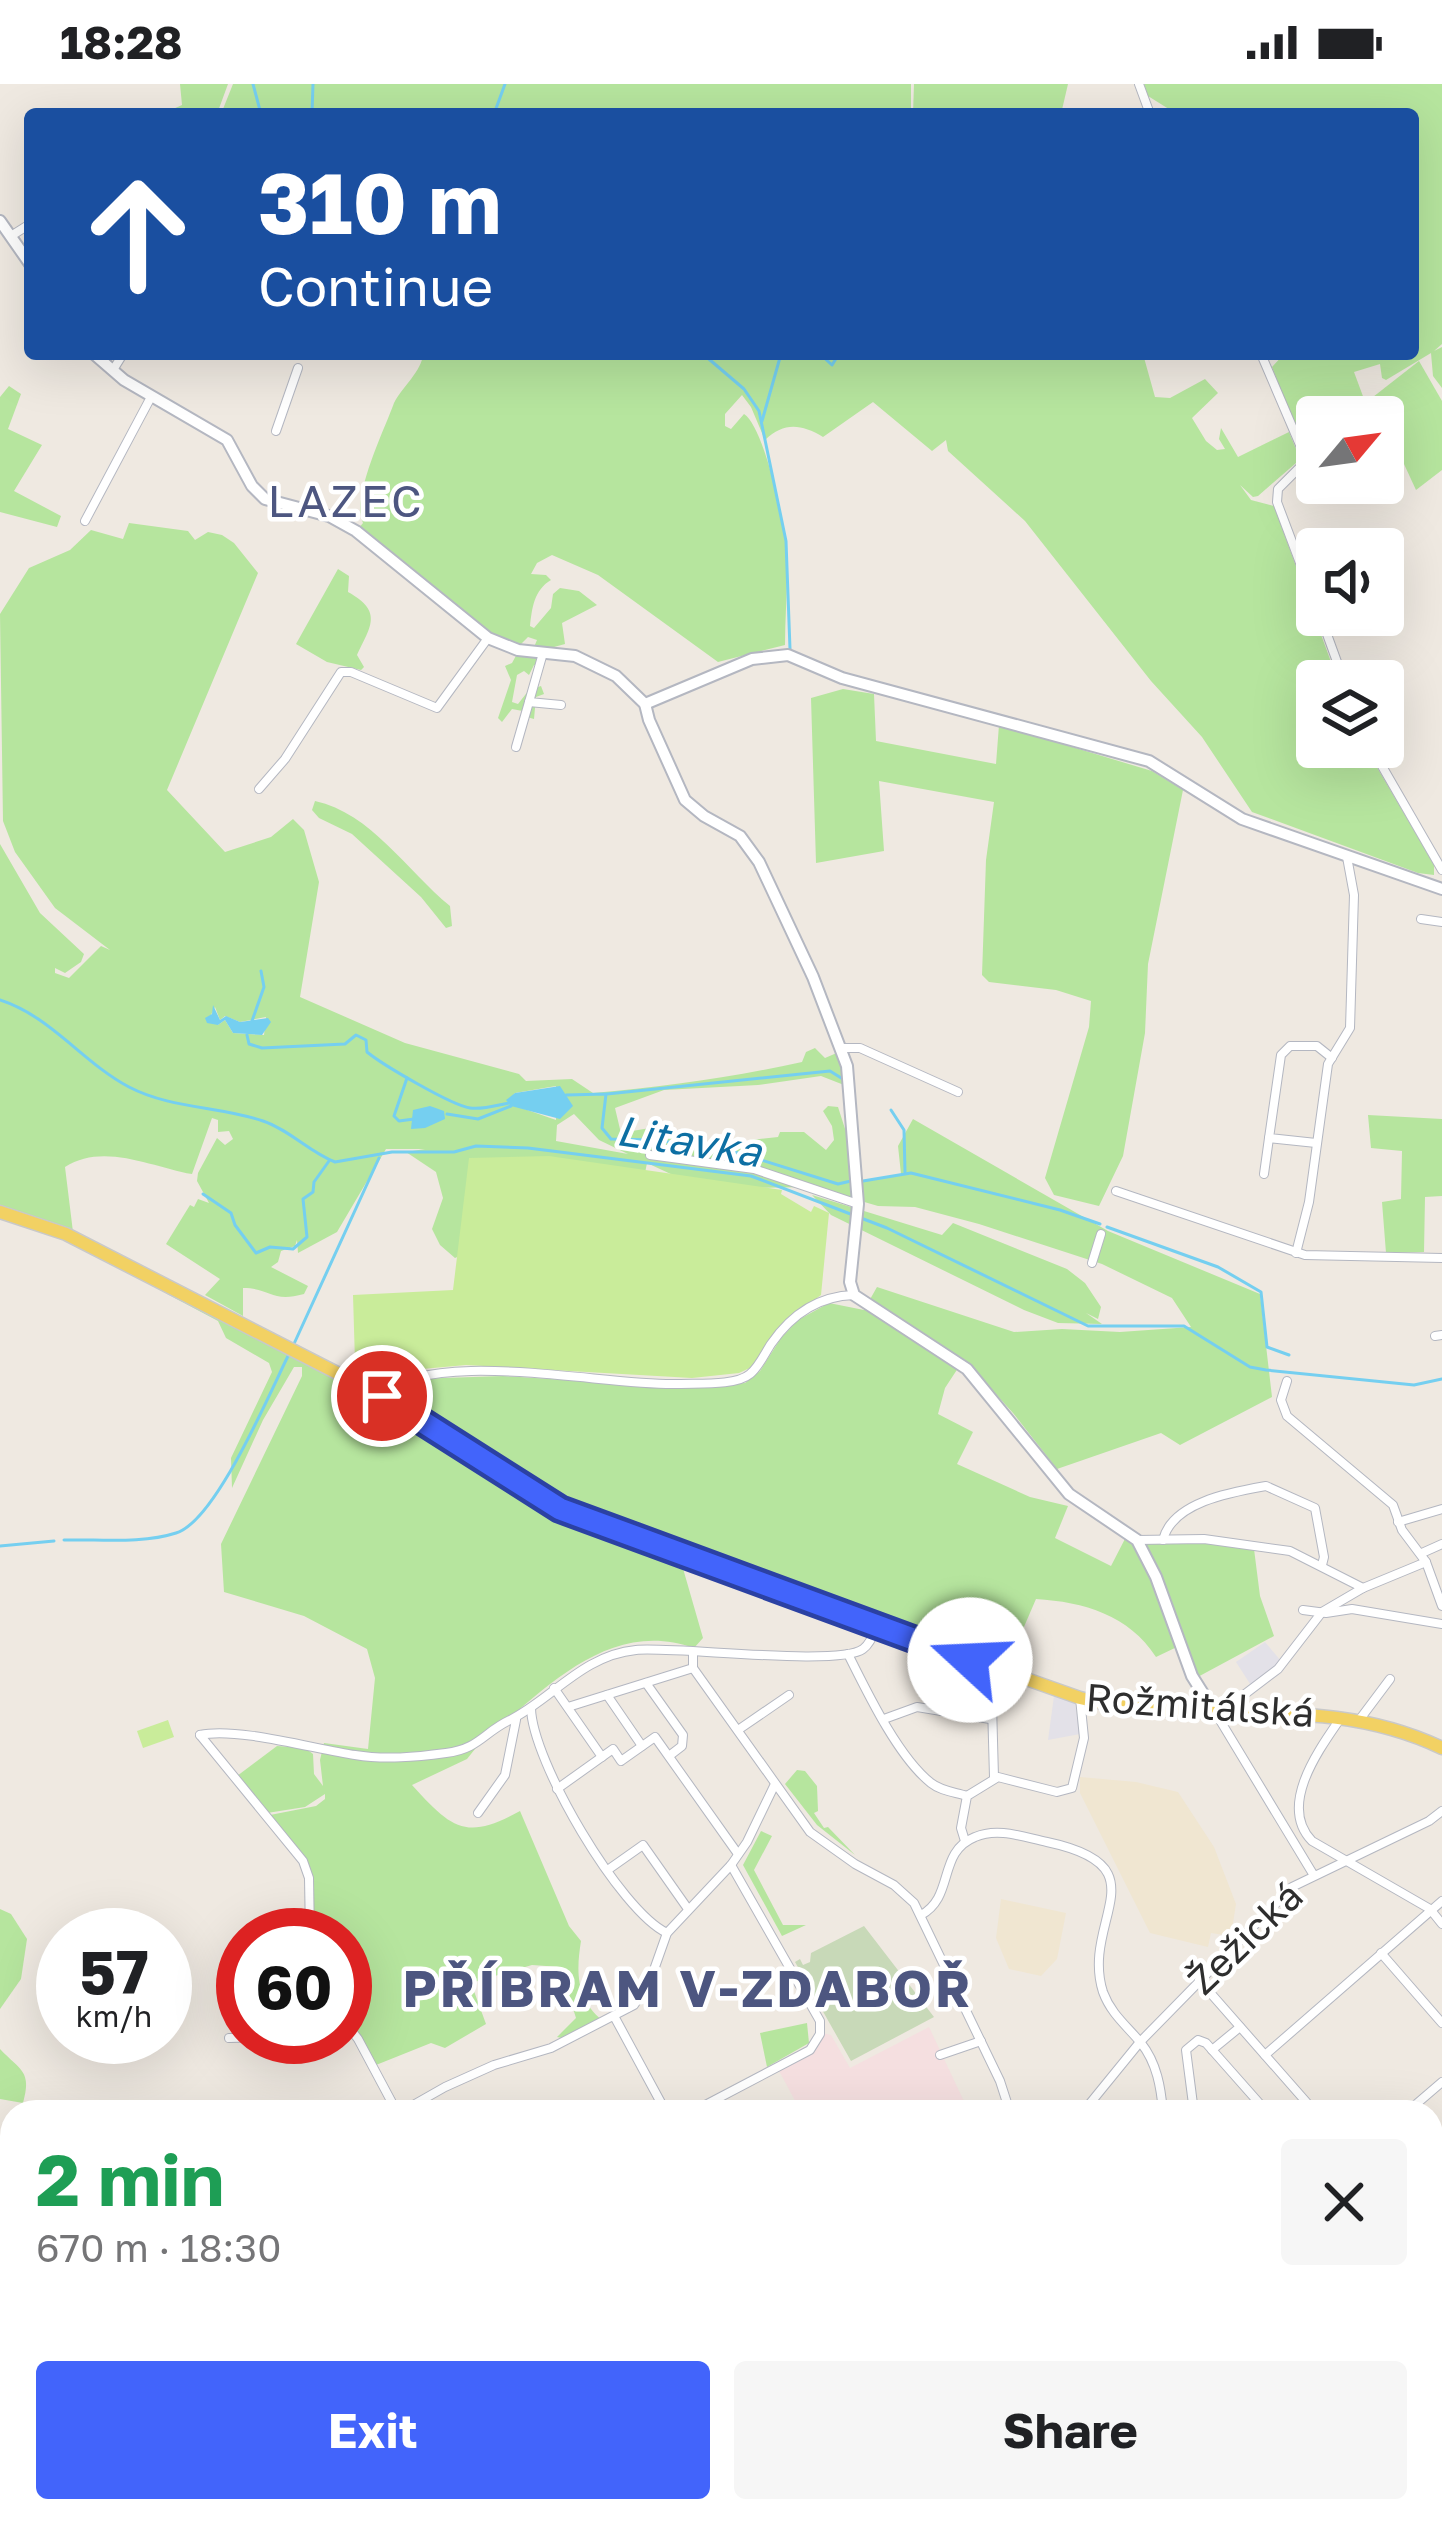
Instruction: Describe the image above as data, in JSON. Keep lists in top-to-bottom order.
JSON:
{
  "streets": {
    "main road": ["Rožmitálská"],
    "street": ["Žežická"]
  },
  "districts": ["LAZEC", "PŘÍBRAM V-ZDABOŘ"],
  "water": ["Litavka"],
  "north": "top right",
  "page": {
    "status": "18:28",
    "turn": ["310 m", "Continue"],
    "speed": "57 km/h",
    "limit": "60",
    "heading": ["2 min", "670 m · 18:30"],
    "buttons": ["Exit", "Share"]
  }
}
